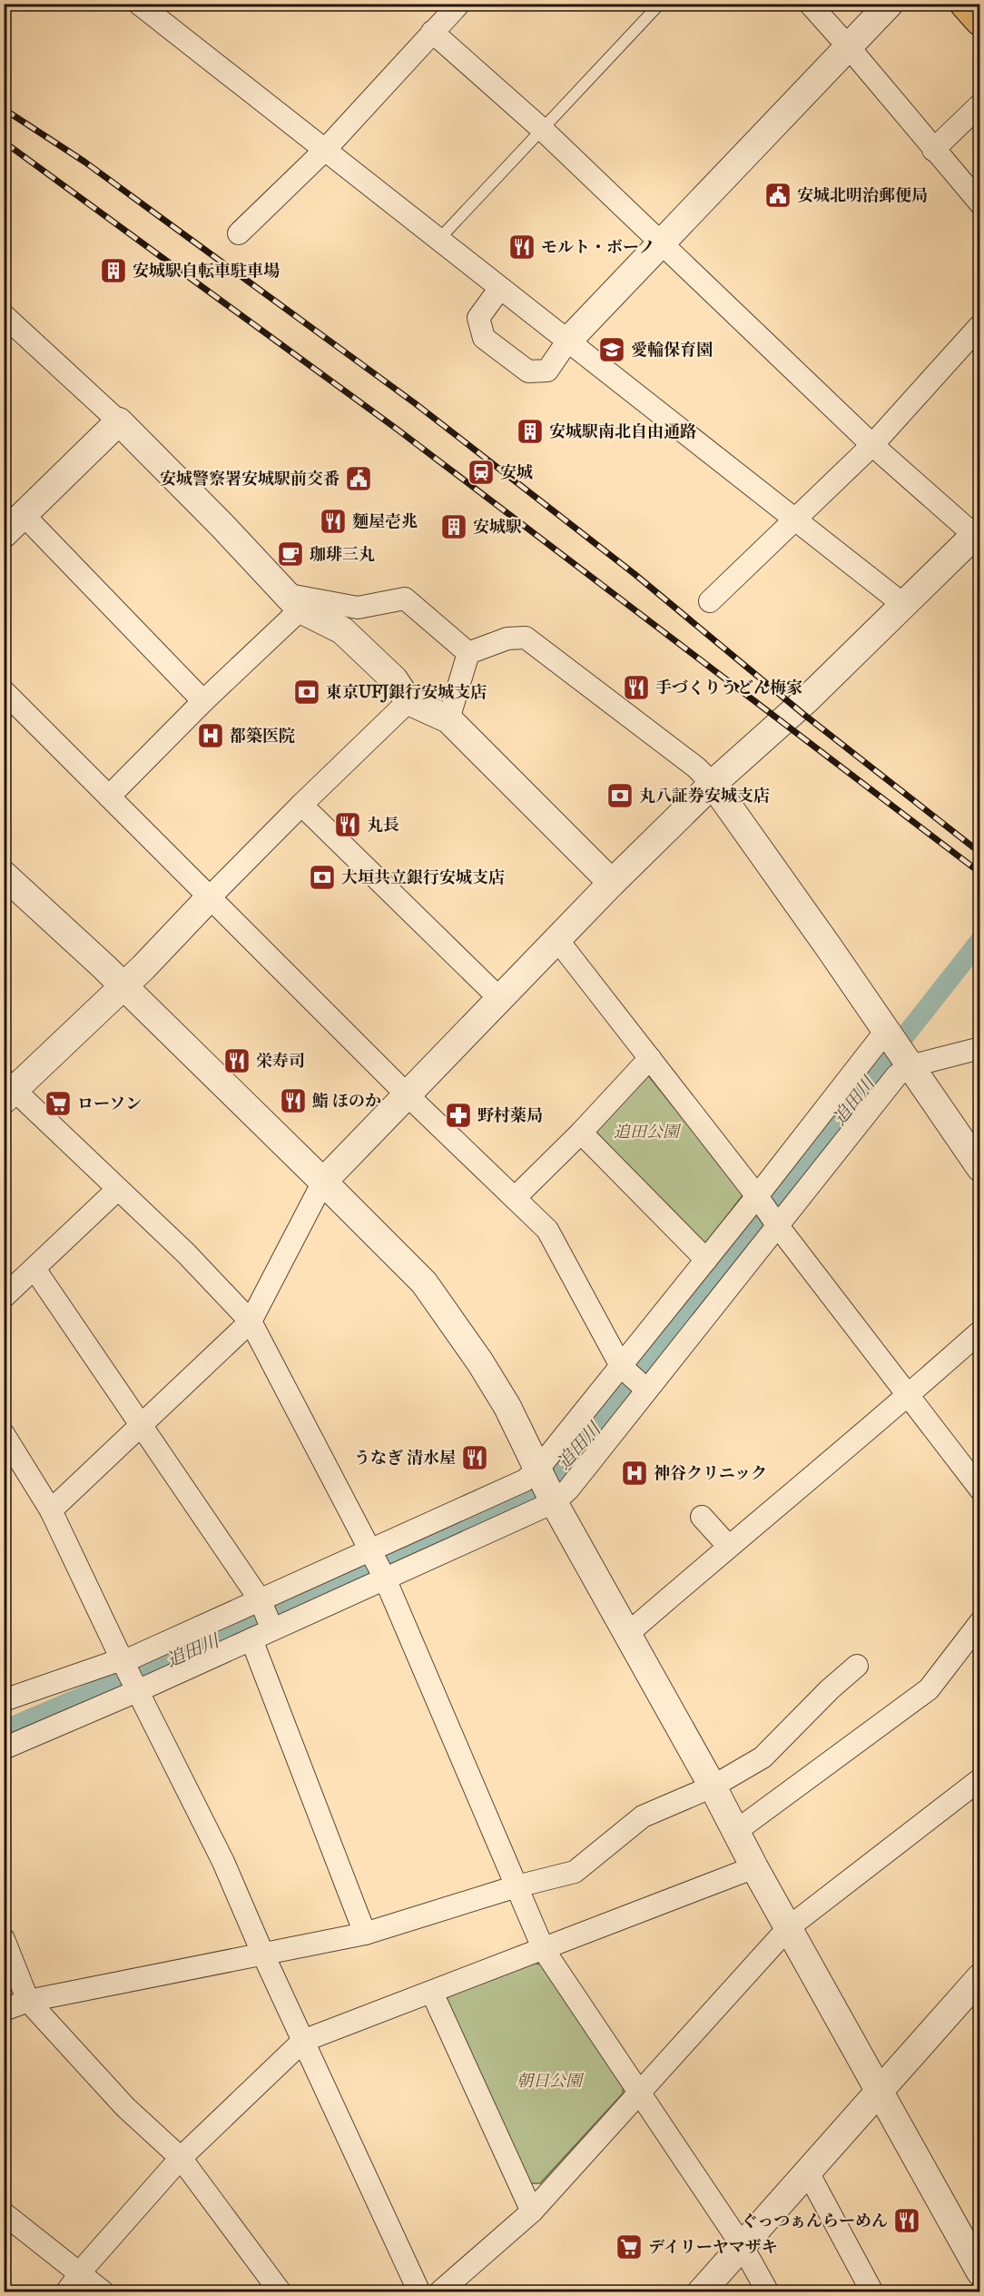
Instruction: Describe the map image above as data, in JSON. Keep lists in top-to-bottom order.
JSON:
{
  "water": ["追田川"],
  "parks": ["追田公園", "朝日公園"],
  "places": {
    "public building": ["安城北明治郵便局", "安城警察署安城駅前交番"],
    "restaurant": [
      "モルト・ボーノ",
      "麵屋壱兆",
      "手づくりうどん梅家",
      "丸長",
      "栄寿司",
      "鮨 ほのか",
      "うなぎ 清水屋",
      "ぐっつぁんらーめん"
    ],
    "building": ["安城駅自転車駐車場", "安城駅南北自由通路", "安城駅"],
    "school or university": ["愛輪保育園"],
    "station": ["安城"],
    "cafe": ["珈琲三丸"],
    "bank": ["東京UFJ銀行安城支店", "丸八証券安城支店", "大垣共立銀行安城支店"],
    "hospital": ["都築医院", "神谷クリニック"],
    "supermarket": ["ローソン", "デイリーヤマザキ"],
    "pharmacy": ["野村薬局"]
  }
}
